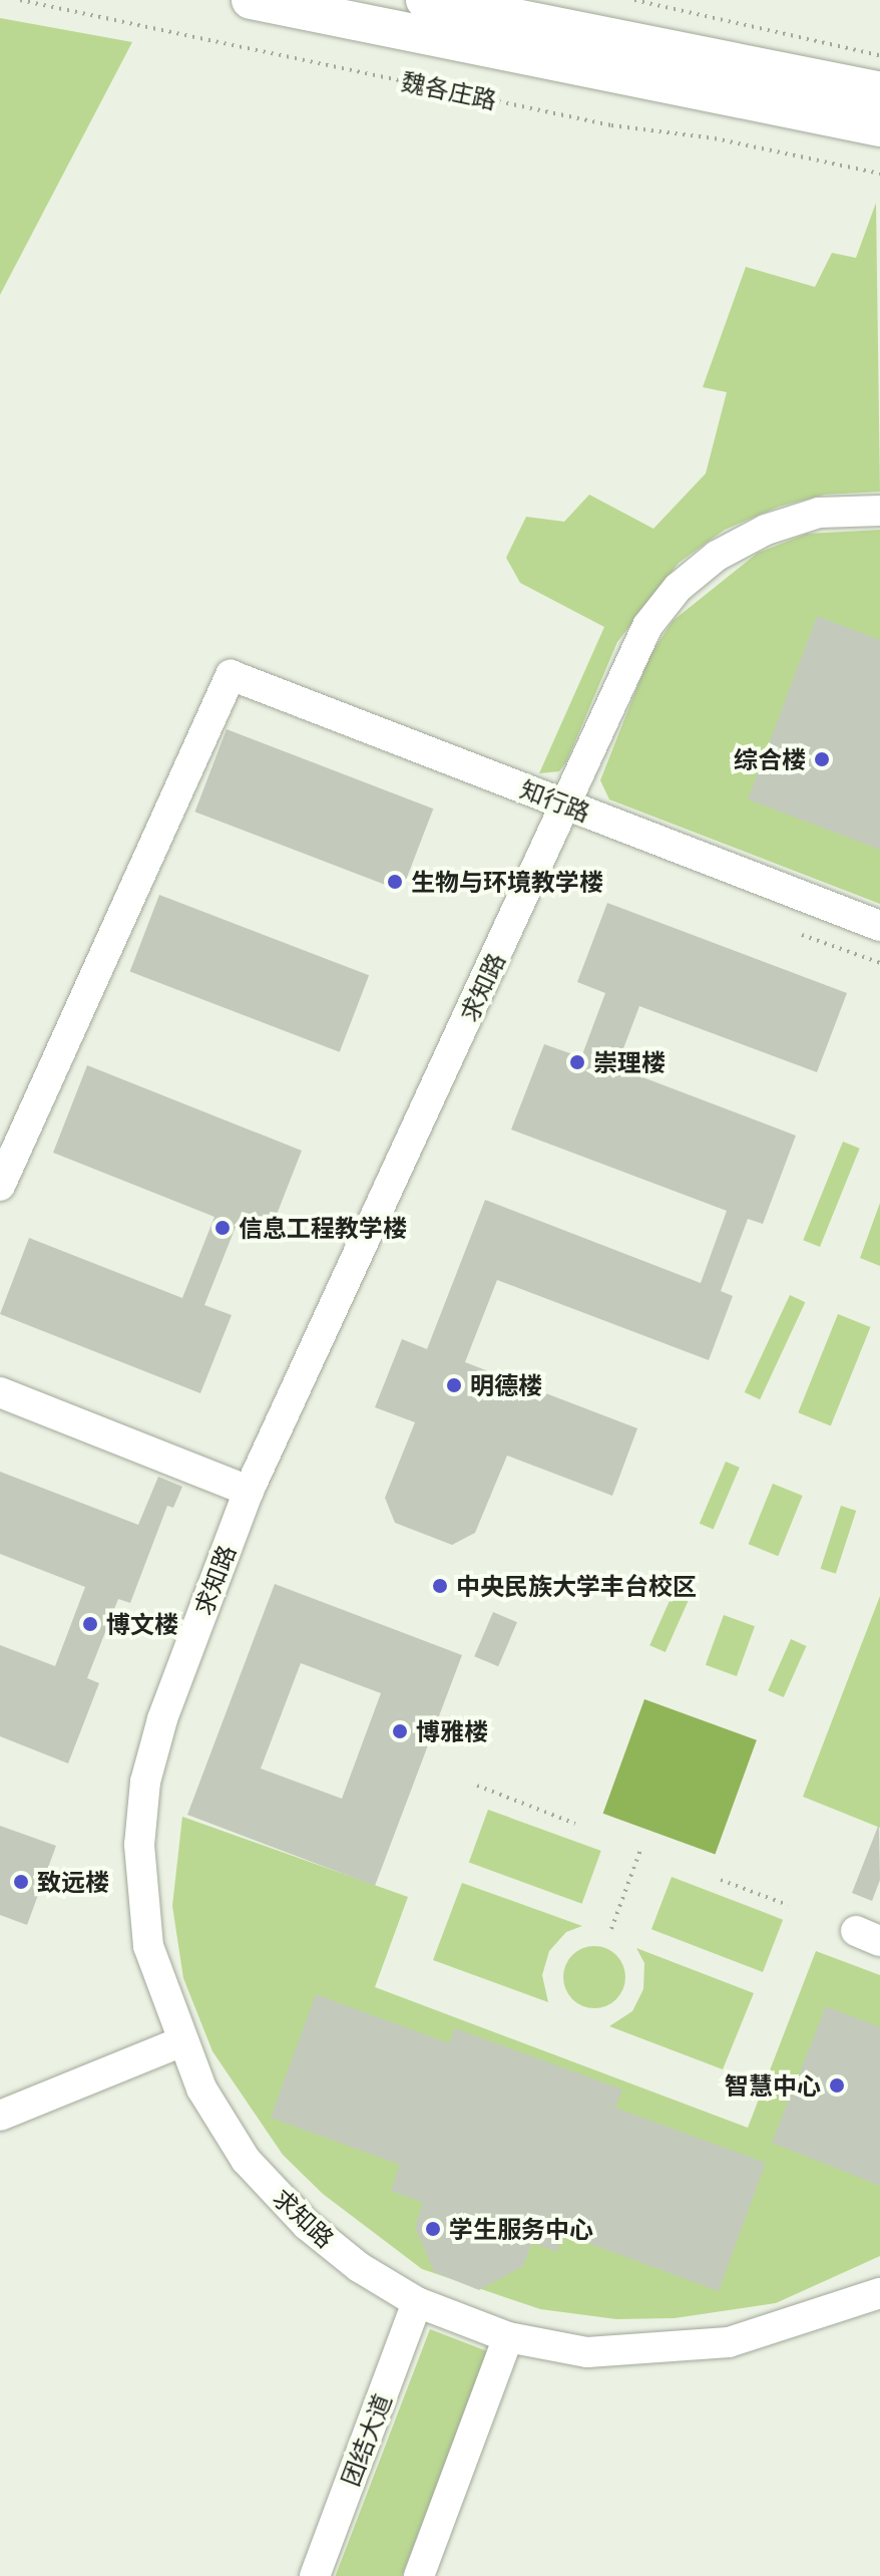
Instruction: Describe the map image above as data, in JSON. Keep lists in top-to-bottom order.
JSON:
{
  "streets": {
    "main road": ["魏各庄路"],
    "street": ["知行路", "求知路", "团结大道"]
  },
  "crossings": [
    ["知行路", "求知路"],
    ["求知路", "团结大道"]
  ],
  "places": [
    "综合楼",
    "生物与环境教学楼",
    "崇理楼",
    "信息工程教学楼",
    "明德楼",
    "中央民族大学丰台校区",
    "博文楼",
    "博雅楼",
    "致远楼",
    "智慧中心",
    "学生服务中心"
  ]
}
